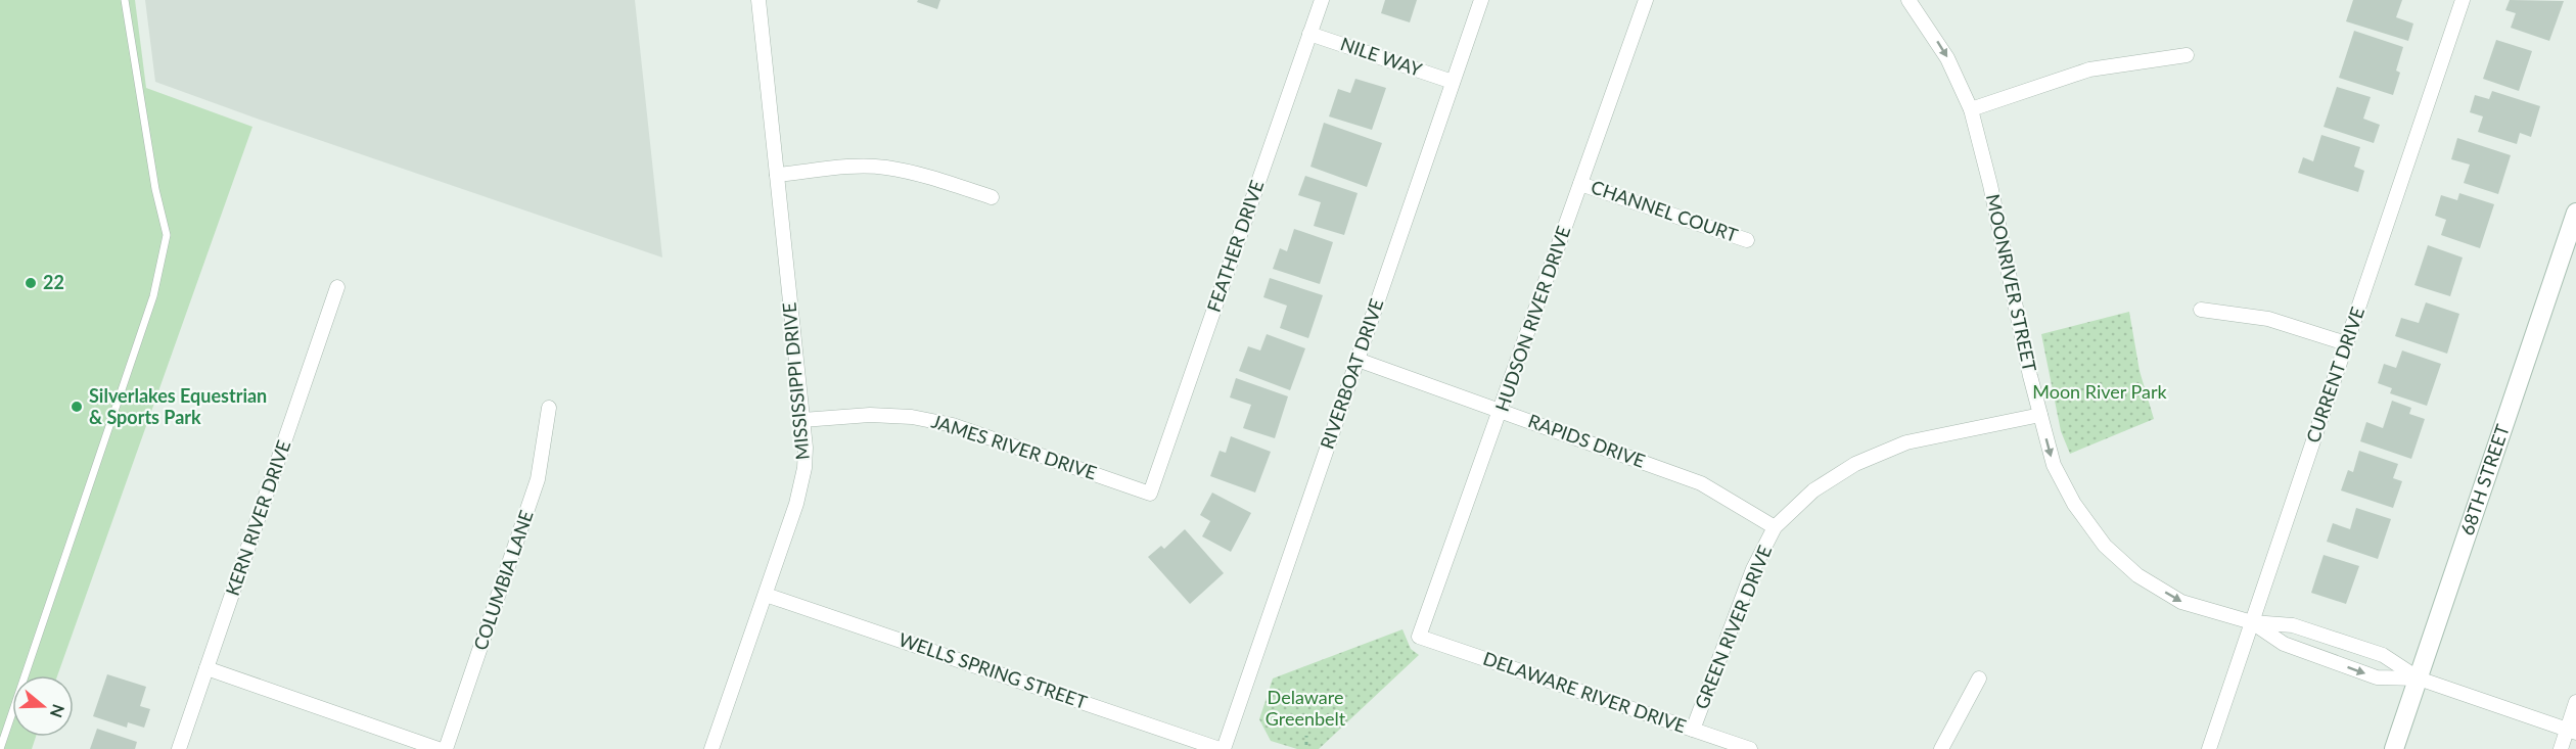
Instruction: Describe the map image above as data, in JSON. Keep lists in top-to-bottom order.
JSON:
{
  "streets": {
    "street": [
      "NILE WAY",
      "CHANNEL COURT",
      "FEATHER DRIVE",
      "MOONRIVER STREET",
      "HUDSON RIVER DRIVE",
      "RIVERBOAT DRIVE",
      "CURRENT DRIVE",
      "MISSISSIPPI DRIVE",
      "RAPIDS DRIVE",
      "JAMES RIVER DRIVE",
      "68TH STREET",
      "KERN RIVER DRIVE",
      "COLUMBIA LANE",
      "GREEN RIVER DRIVE",
      "WELLS SPRING STREET",
      "DELAWARE RIVER DRIVE"
    ]
  },
  "crossings": [
    ["NILE WAY", "FEATHER DRIVE"],
    ["NILE WAY", "RIVERBOAT DRIVE"],
    ["CHANNEL COURT", "HUDSON RIVER DRIVE"],
    ["FEATHER DRIVE", "JAMES RIVER DRIVE"],
    ["MOONRIVER STREET", "CURRENT DRIVE"],
    ["MOONRIVER STREET", "68TH STREET"],
    ["MOONRIVER STREET", "GREEN RIVER DRIVE"],
    ["HUDSON RIVER DRIVE", "RAPIDS DRIVE"],
    ["HUDSON RIVER DRIVE", "DELAWARE RIVER DRIVE"],
    ["RIVERBOAT DRIVE", "RAPIDS DRIVE"],
    ["RIVERBOAT DRIVE", "WELLS SPRING STREET"],
    ["MISSISSIPPI DRIVE", "JAMES RIVER DRIVE"],
    ["MISSISSIPPI DRIVE", "WELLS SPRING STREET"],
    ["RAPIDS DRIVE", "GREEN RIVER DRIVE"],
    ["GREEN RIVER DRIVE", "DELAWARE RIVER DRIVE"]
  ],
  "one_way": ["MOONRIVER STREET"],
  "parks": ["Moon River Park", "Delaware Greenbelt"],
  "places": ["22", "Silverlakes Equestrian & Sports Park"],
  "north": "right"
}
